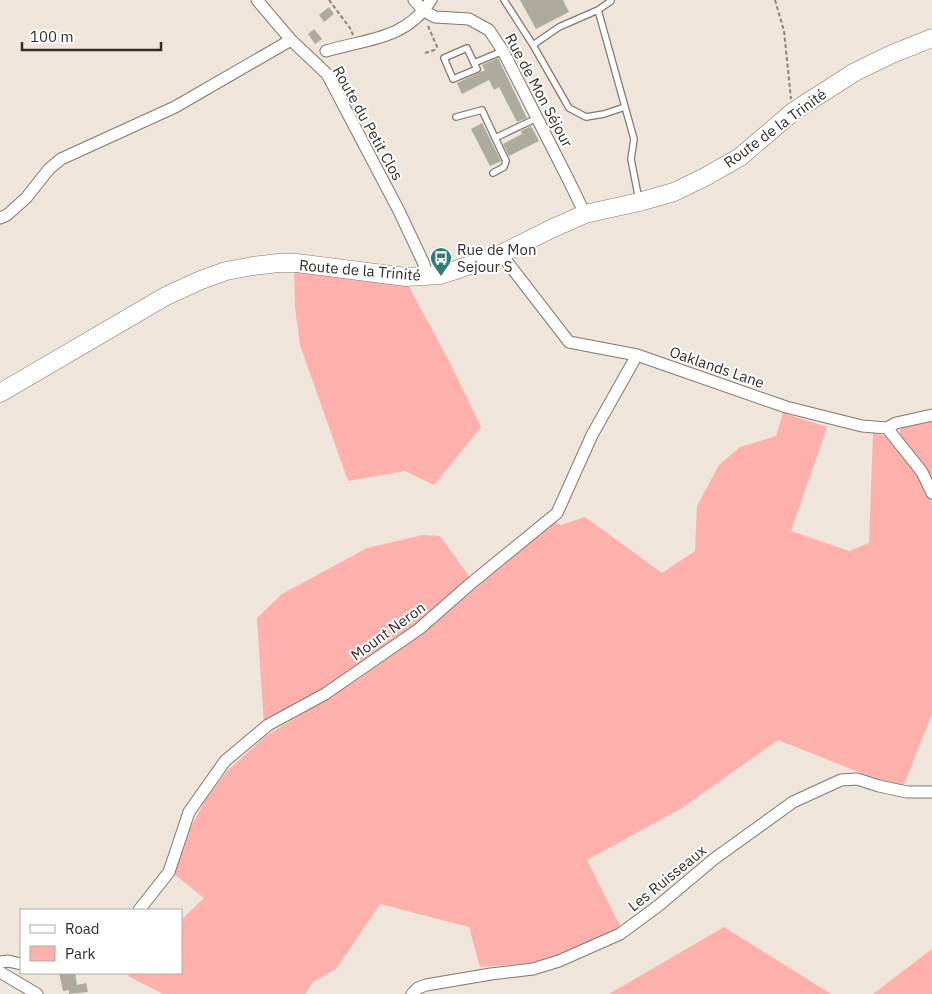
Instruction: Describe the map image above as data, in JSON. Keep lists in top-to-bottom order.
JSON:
{
  "streets": {
    "main road": ["Route de la Trinité"],
    "street": [
      "Rue de Mon Séjour",
      "Route du Petit Clos",
      "Oaklands Lane",
      "Mount Neron",
      "Les Ruisseaux"
    ]
  },
  "crossings": [
    ["Rue de Mon Séjour", "Route de la Trinité"],
    ["Route du Petit Clos", "Route de la Trinité"],
    ["Route de la Trinité", "Oaklands Lane"],
    ["Oaklands Lane", "Mount Neron"]
  ],
  "places": {
    "bus stop": ["Rue de Mon Sejour S"]
  },
  "legend": ["Road", "Park"],
  "scale_bar": "100 m"
}
